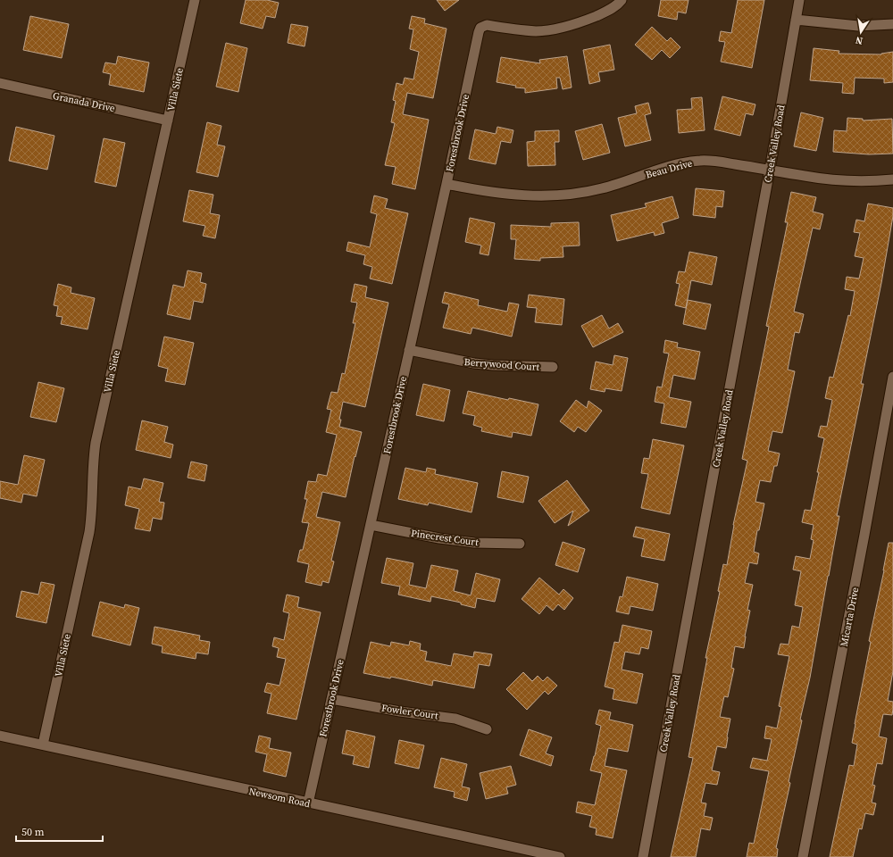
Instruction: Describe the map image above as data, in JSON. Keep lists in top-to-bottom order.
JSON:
{
  "streets": {
    "street": [
      "Villa Siete",
      "Granada Drive",
      "Forestbrook Drive",
      "Creek Valley Road",
      "Beau Drive",
      "Berrywood Court",
      "Pinecrest Court",
      "Micarta Drive",
      "Fowler Court",
      "Newsom Road"
    ]
  },
  "crossings": [
    ["Villa Siete", "Granada Drive"],
    ["Villa Siete", "Newsom Road"],
    ["Forestbrook Drive", "Beau Drive"],
    ["Forestbrook Drive", "Berrywood Court"],
    ["Forestbrook Drive", "Pinecrest Court"],
    ["Forestbrook Drive", "Fowler Court"],
    ["Forestbrook Drive", "Newsom Road"],
    ["Creek Valley Road", "Beau Drive"]
  ],
  "scale_bar": "50 m",
  "north": "bottom"
}
